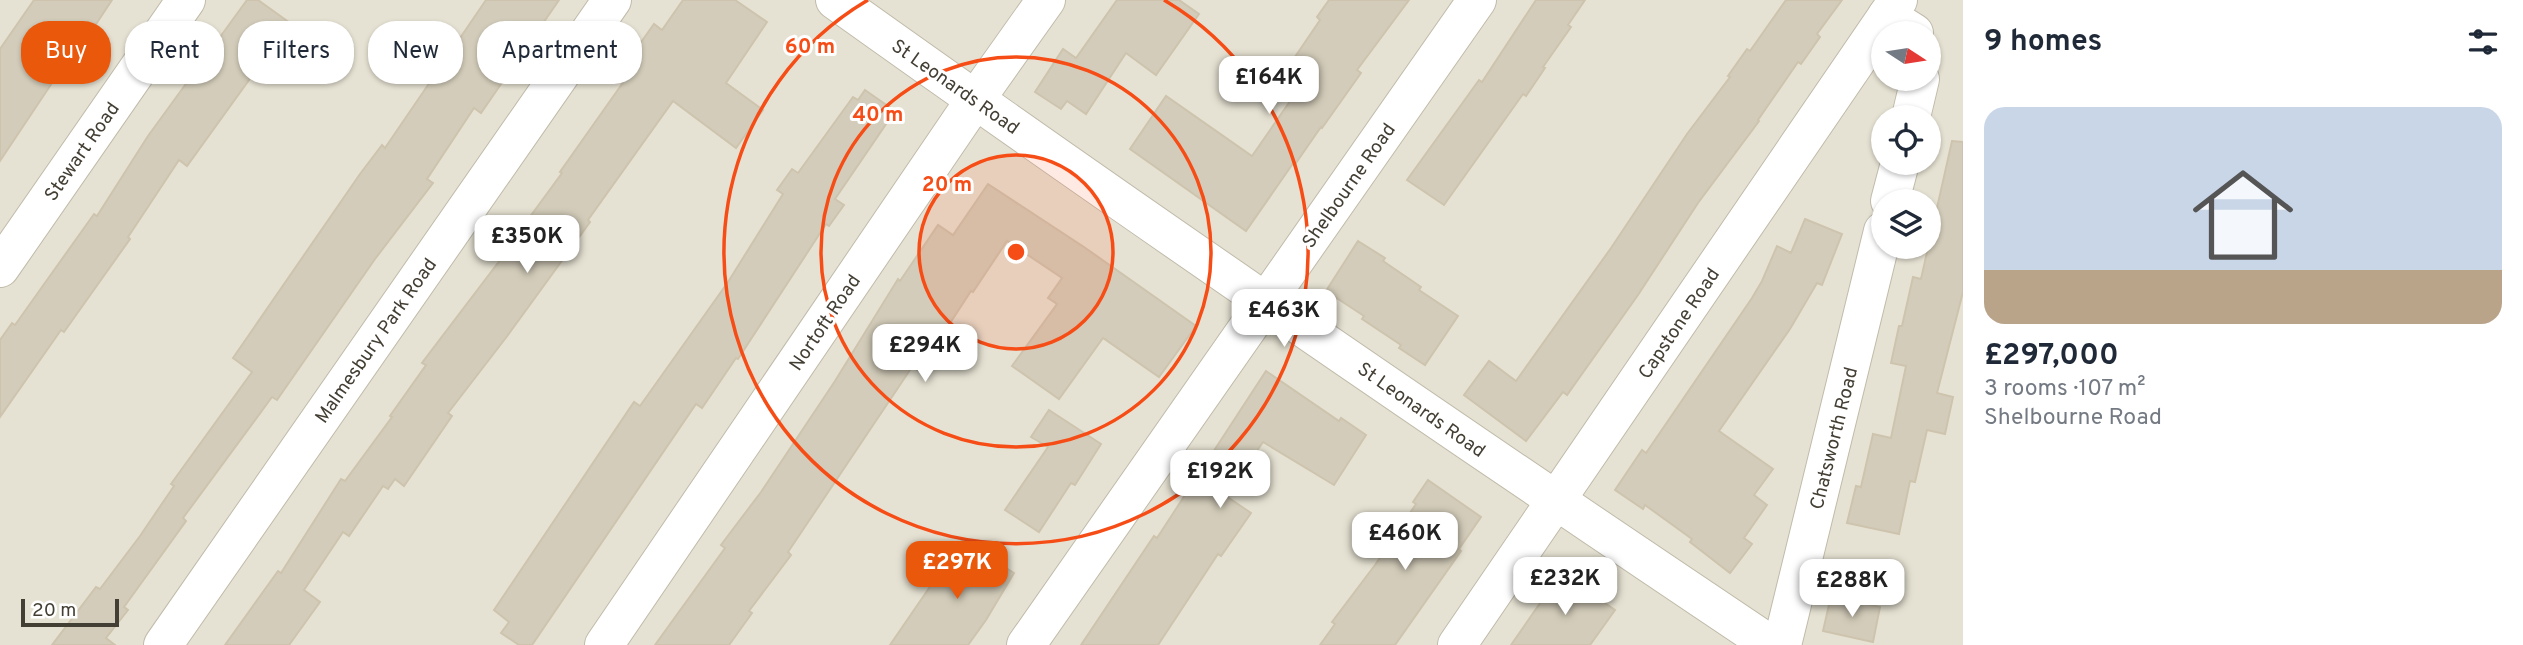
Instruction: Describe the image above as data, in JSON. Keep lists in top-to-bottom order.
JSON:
{
  "streets": {
    "street": [
      "St Leonards Road",
      "Stewart Road",
      "Shelbourne Road",
      "Nortoft Road",
      "Capstone Road",
      "Malmesbury Park Road",
      "Chatsworth Road"
    ]
  },
  "crossings": [
    ["St Leonards Road", "Shelbourne Road"],
    ["St Leonards Road", "Nortoft Road"],
    ["St Leonards Road", "Capstone Road"]
  ],
  "scale_bar": "20 m",
  "north": "right",
  "page": {
    "heading": "9 homes",
    "chip": [
      "Buy",
      "Rent",
      "Filters",
      "New",
      "Apartment"
    ],
    "price": [
      "£164K",
      "£350K",
      "£463K",
      "£294K",
      "£192K",
      "£460K",
      "£297K",
      "£232K",
      "£288K"
    ],
    "list": [
      {
        "name": "£297,000",
        "note": "3 rooms · 107 m² · Shelbourne Road"
      }
    ],
    "scale": "20 m"
  },
  "rings": ["60 m", "40 m", "20 m"]
}
